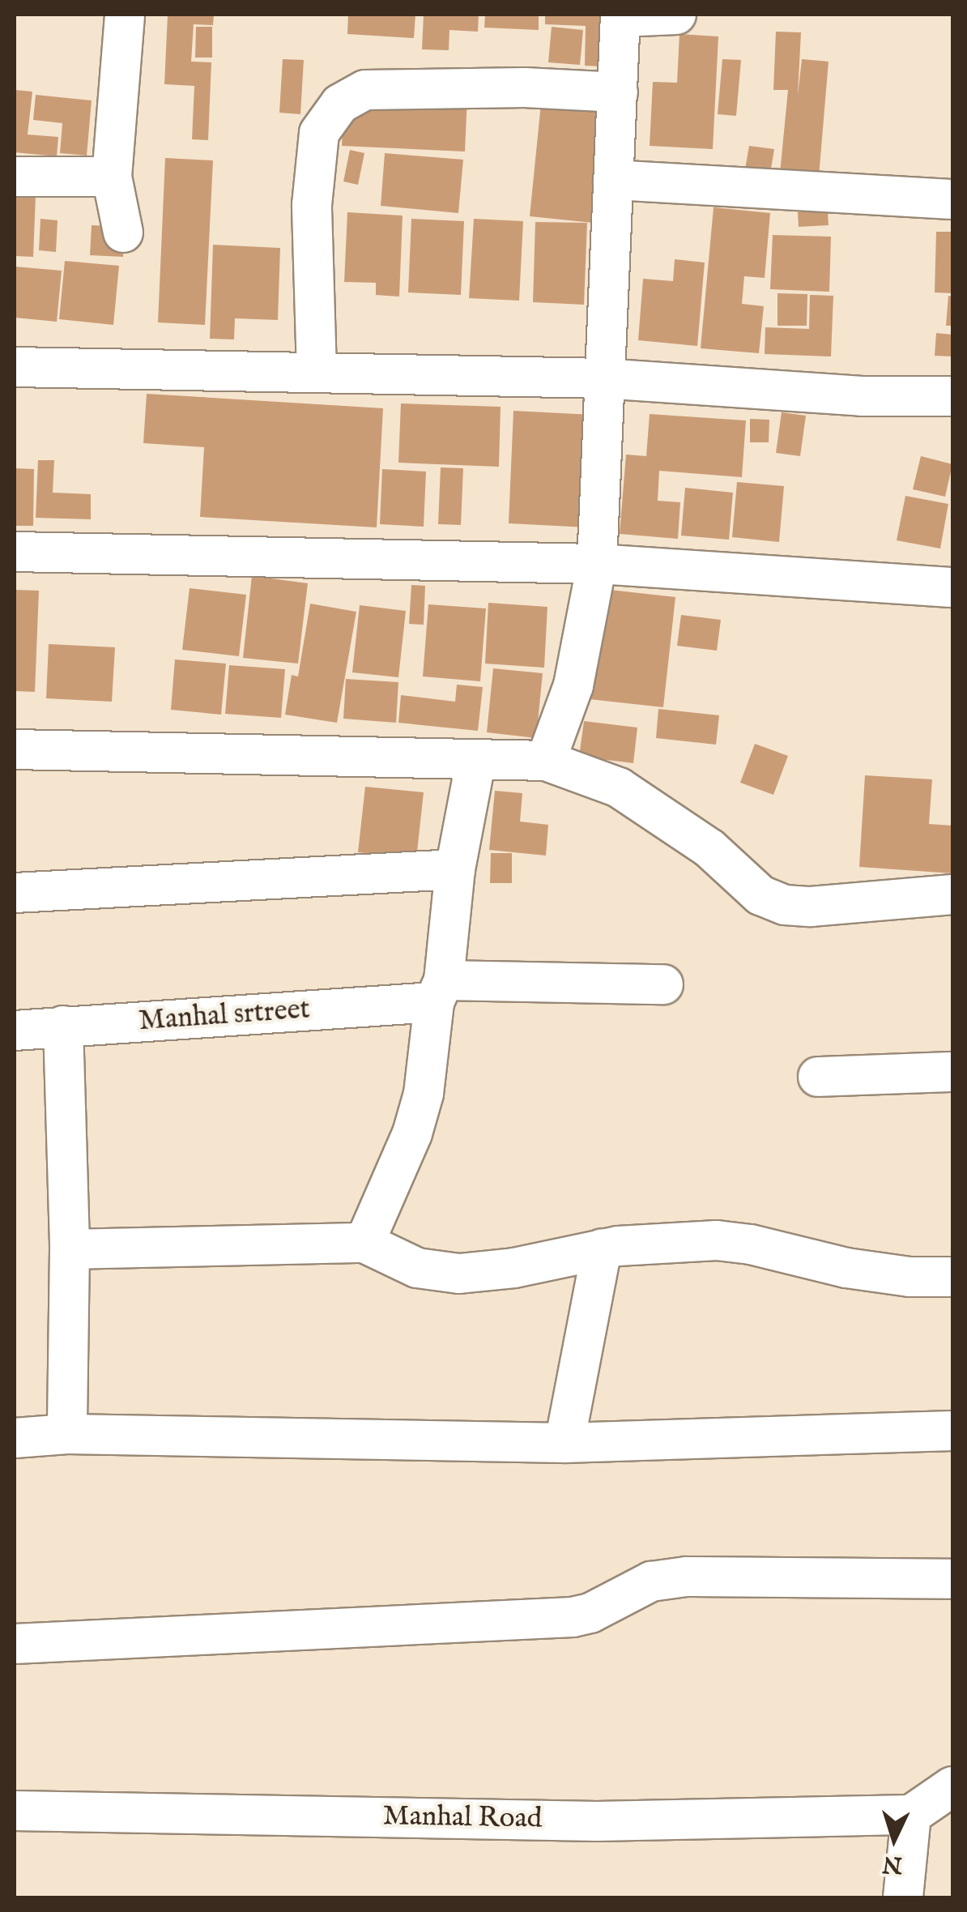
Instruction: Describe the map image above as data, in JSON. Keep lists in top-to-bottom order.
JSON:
{
  "streets": {
    "street": ["Manhal srtreet", "Manhal Road"]
  },
  "north": "bottom"
}
